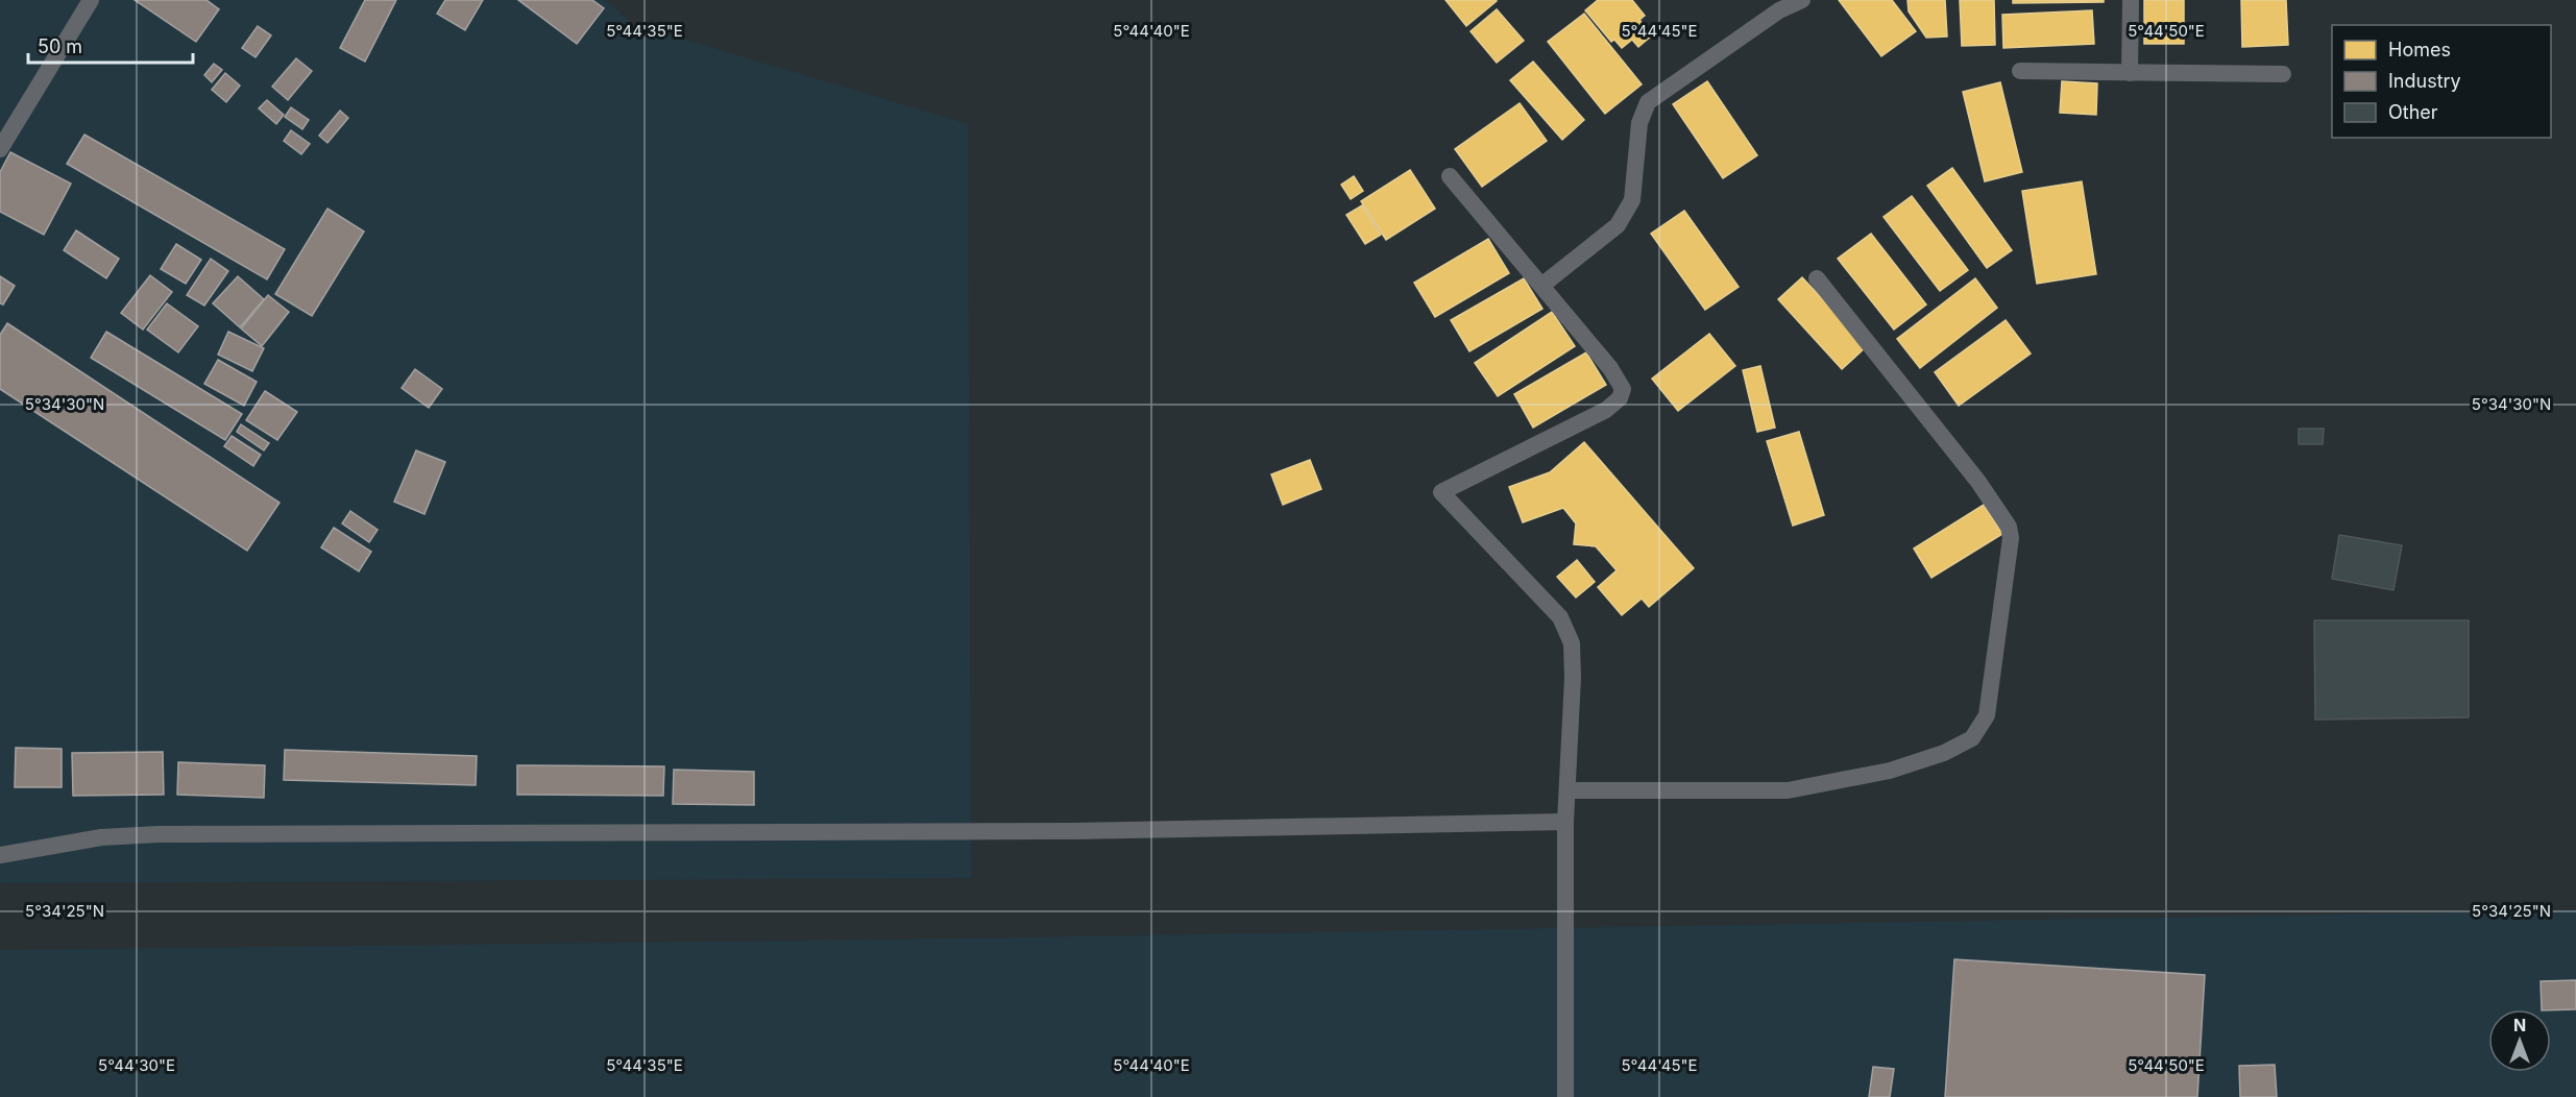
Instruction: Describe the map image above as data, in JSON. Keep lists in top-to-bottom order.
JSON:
{
  "legend": ["Homes", "Industry", "Other"],
  "scale_bar": "50 m",
  "north": "top",
  "coordinates": [
    "5°44'35\"E",
    "5°44'40\"E",
    "5°44'45\"E",
    "5°44'50\"E",
    "5°34'30\"N",
    "5°34'25\"N",
    "5°44'30\"E"
  ]
}
